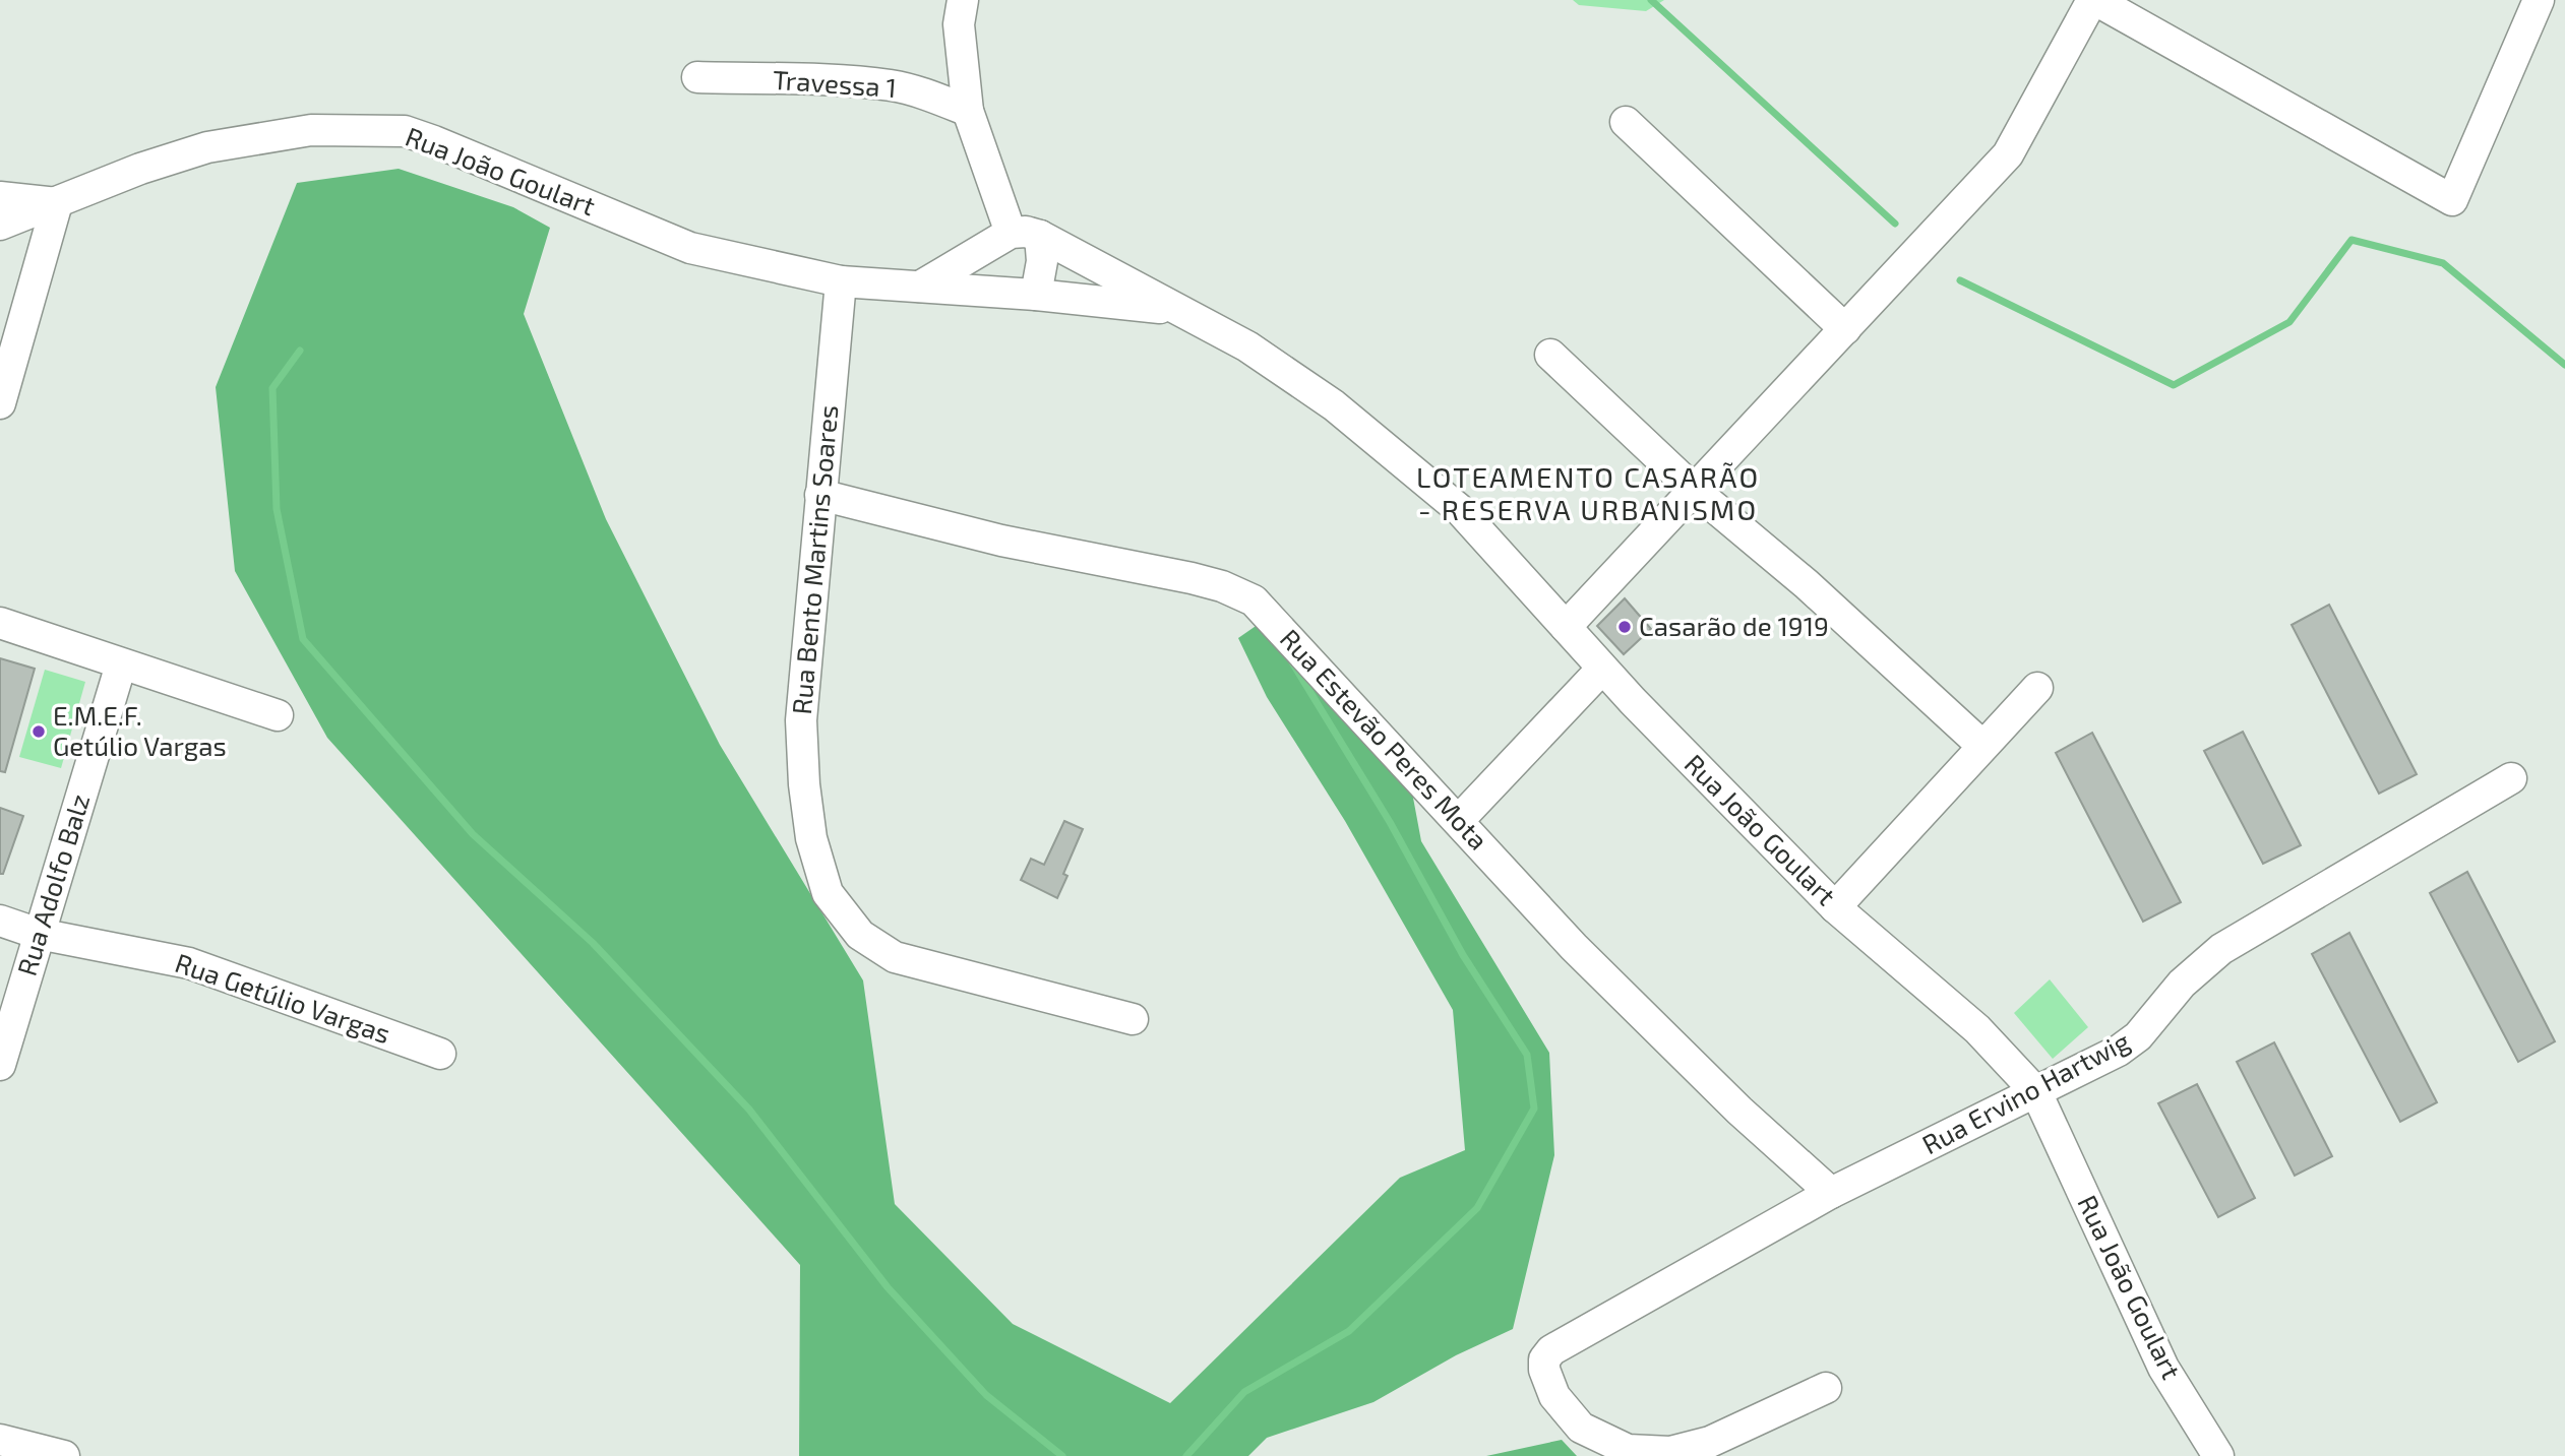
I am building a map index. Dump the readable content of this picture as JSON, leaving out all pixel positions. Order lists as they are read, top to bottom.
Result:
{
  "streets": {
    "street": [
      "Travessa 1",
      "Rua João Goulart",
      "Rua Bento Martins Soares",
      "Rua Estevão Peres Mota",
      "Rua Adolfo Balz",
      "Rua Getúlio Vargas",
      "Rua Ervino Hartwig"
    ]
  },
  "crossings": [
    ["Rua João Goulart", "Rua Bento Martins Soares"],
    ["Rua João Goulart", "Rua Ervino Hartwig"],
    ["Rua Bento Martins Soares", "Rua Estevão Peres Mota"],
    ["Rua Estevão Peres Mota", "Rua Ervino Hartwig"],
    ["Rua Adolfo Balz", "Rua Getúlio Vargas"]
  ],
  "districts": ["LOTEAMENTO CASARÃO - RESERVA URBANISMO"],
  "places": ["Casarão de 1919", "E.M.E.F. Getúlio Vargas"]
}
